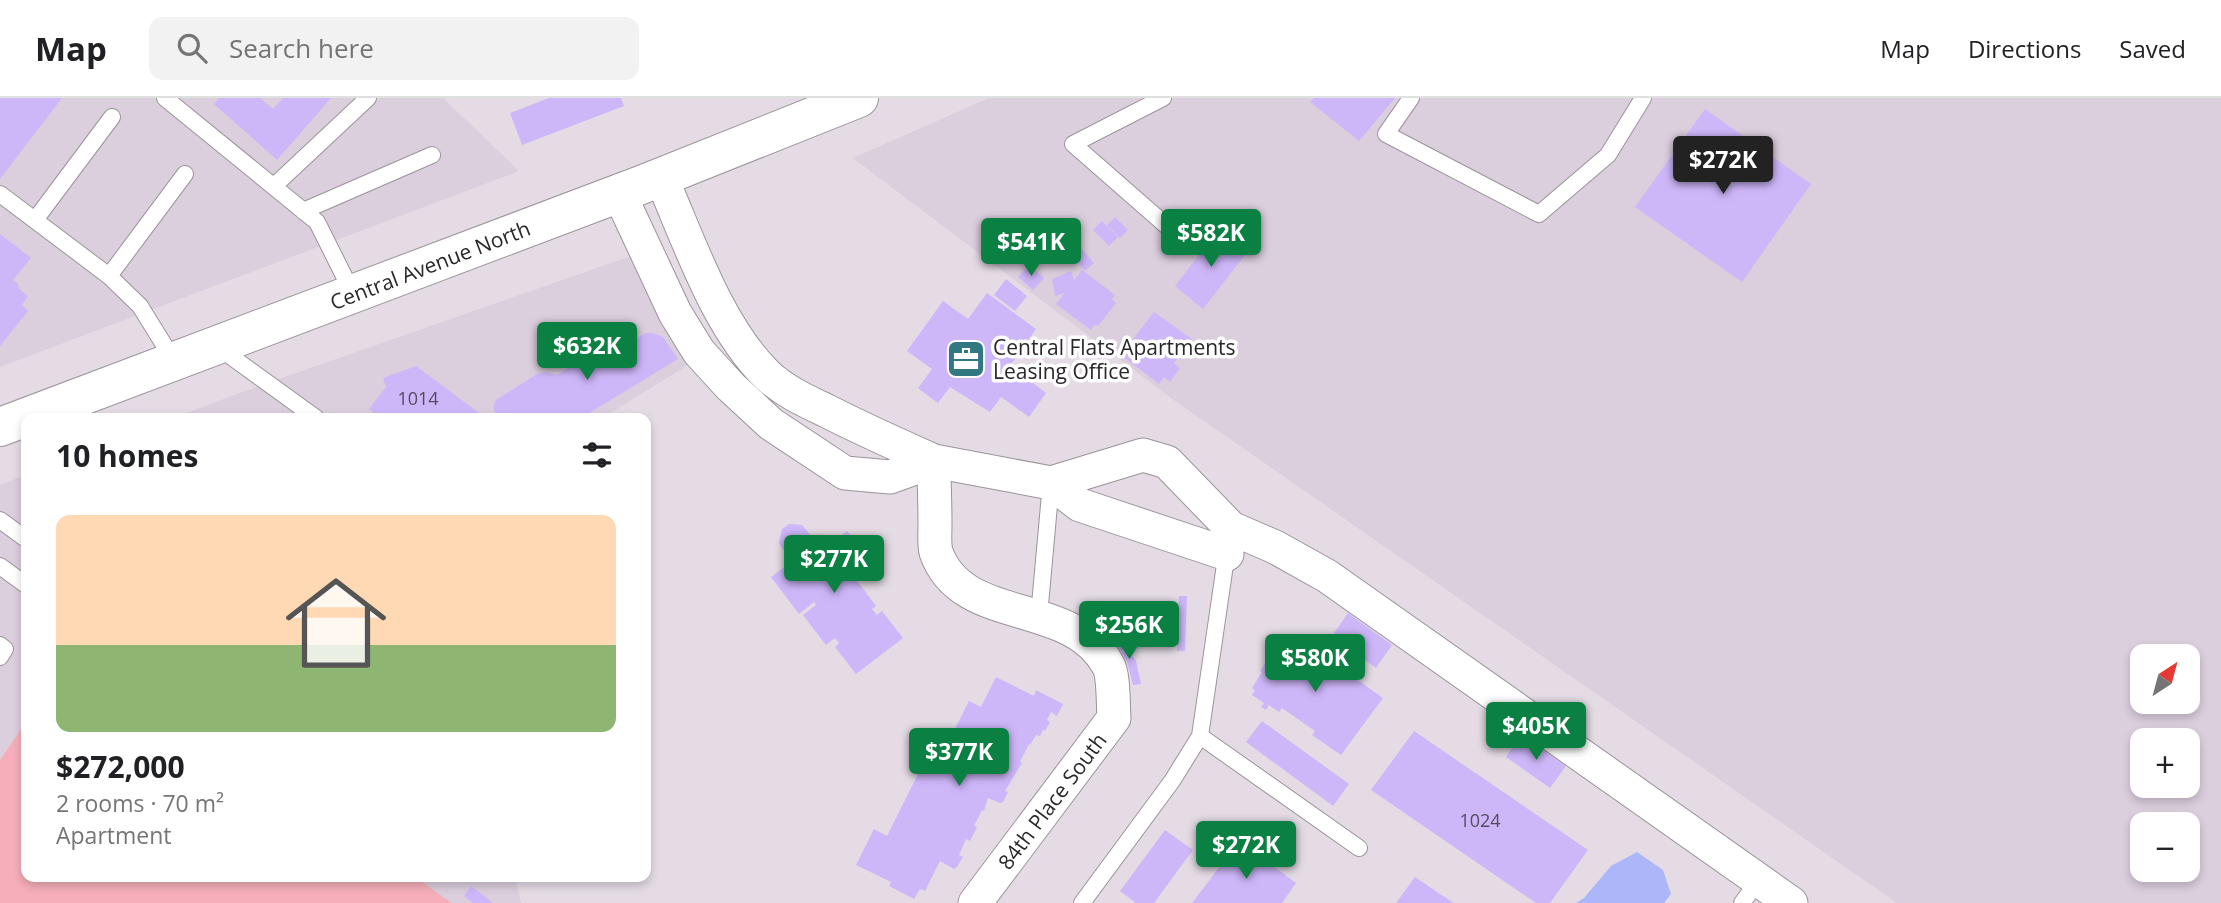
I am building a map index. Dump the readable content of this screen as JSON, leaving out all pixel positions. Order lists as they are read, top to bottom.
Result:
{
  "streets": {
    "main road": ["Central Avenue North"],
    "street": ["84th Place South"]
  },
  "places": {
    "office": ["Central Flats Apartments Leasing Office"]
  },
  "house_numbers": ["1014", "1024"],
  "north": "top right",
  "page": {
    "header": "Map",
    "search": "Search here",
    "nav": ["Map", "Directions", "Saved"],
    "price": [
      "$272K",
      "$582K",
      "$541K",
      "$632K",
      "$277K",
      "$256K",
      "$580K",
      "$405K",
      "$377K",
      "$272K"
    ],
    "heading": "10 homes",
    "list": [
      {
        "name": "$272,000",
        "note": "2 rooms · 70 m² · Apartment"
      }
    ],
    "map_buttons": ["+", "−"]
  }
}
